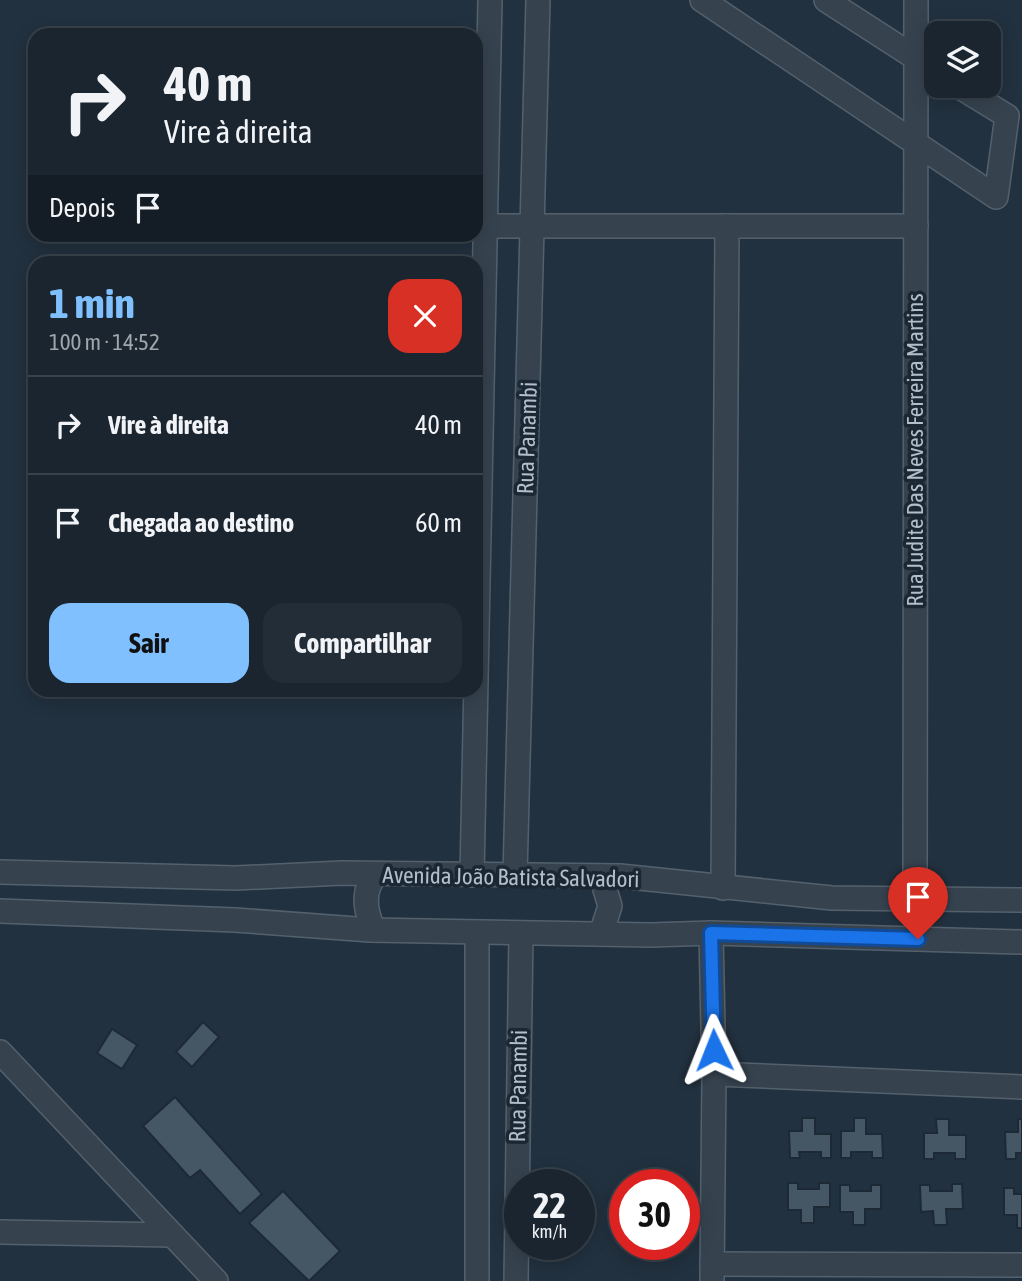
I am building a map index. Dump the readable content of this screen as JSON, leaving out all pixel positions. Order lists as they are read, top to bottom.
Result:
{
  "streets": {
    "street": ["Rua Panambi", "Rua Judite Das Neves Ferreira Martins", "Avenida João Batista Salvadori"]
  },
  "crossings": [
    ["Rua Panambi", "Avenida João Batista Salvadori"],
    ["Rua Judite Das Neves Ferreira Martins", "Avenida João Batista Salvadori"]
  ],
  "page": {
    "turn": ["40 m", "Vire à direita"],
    "then": "Depois",
    "heading": ["1 min", "100 m · 14:52"],
    "list": [
      {
        "name": "Vire à direita",
        "value": "40 m"
      },
      {
        "name": "Chegada ao destino",
        "value": "60 m"
      }
    ],
    "buttons": ["Sair", "Compartilhar"],
    "speed": "22 km/h",
    "limit": "30"
  }
}
